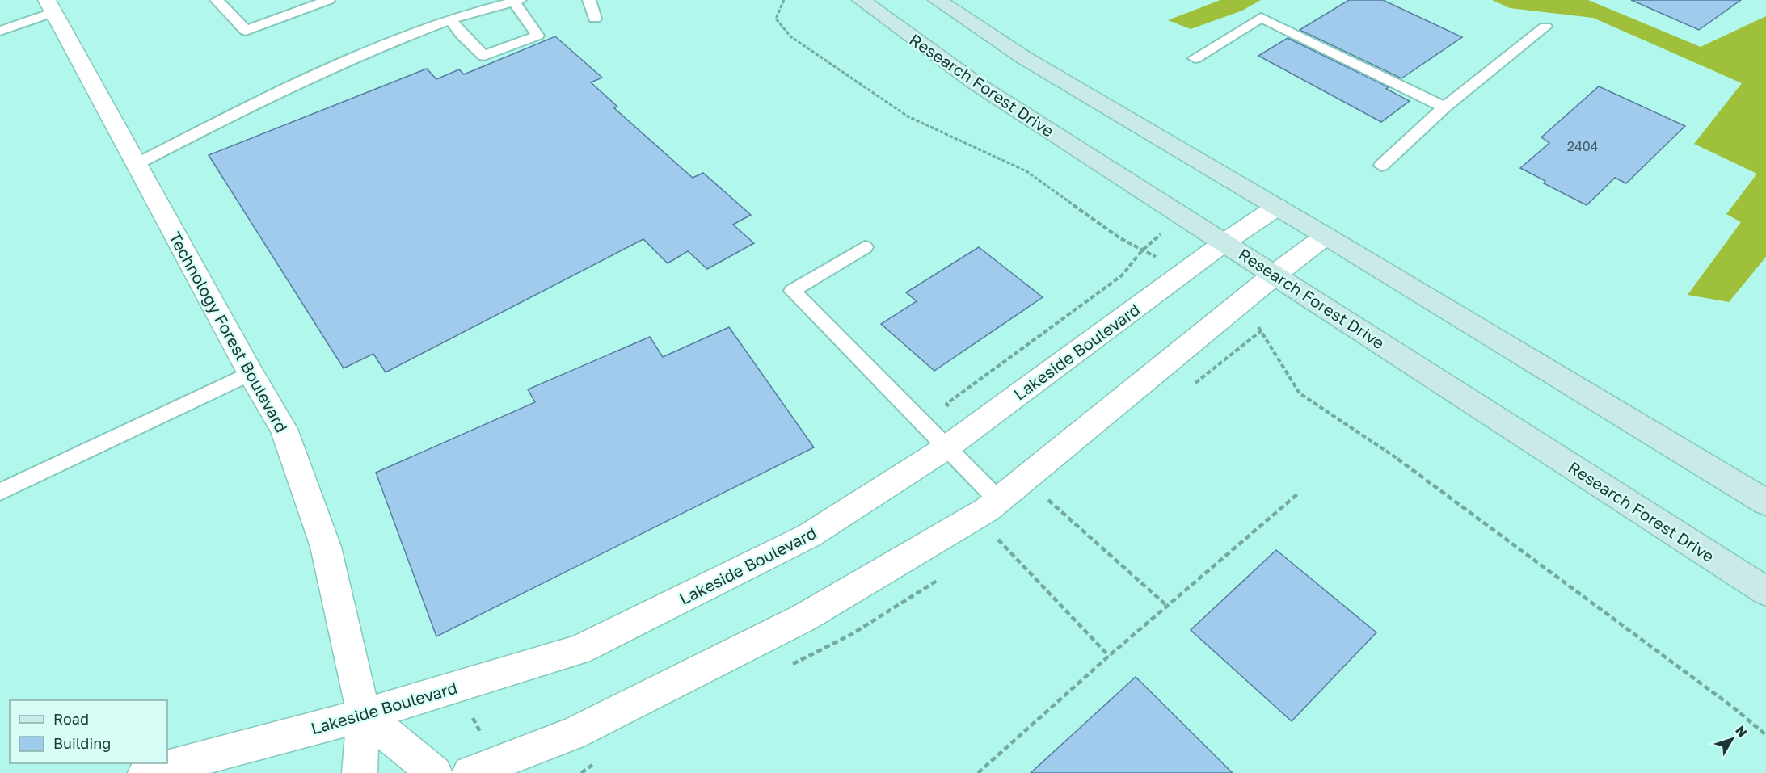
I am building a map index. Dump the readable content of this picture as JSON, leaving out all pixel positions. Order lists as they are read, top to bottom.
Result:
{
  "streets": {
    "main road": ["Research Forest Drive"],
    "street": ["Technology Forest Boulevard", "Lakeside Boulevard"]
  },
  "crossings": [
    ["Research Forest Drive", "Lakeside Boulevard"],
    ["Technology Forest Boulevard", "Lakeside Boulevard"]
  ],
  "house_numbers": ["2404"],
  "legend": ["Road", "Building"],
  "north": "top right"
}
